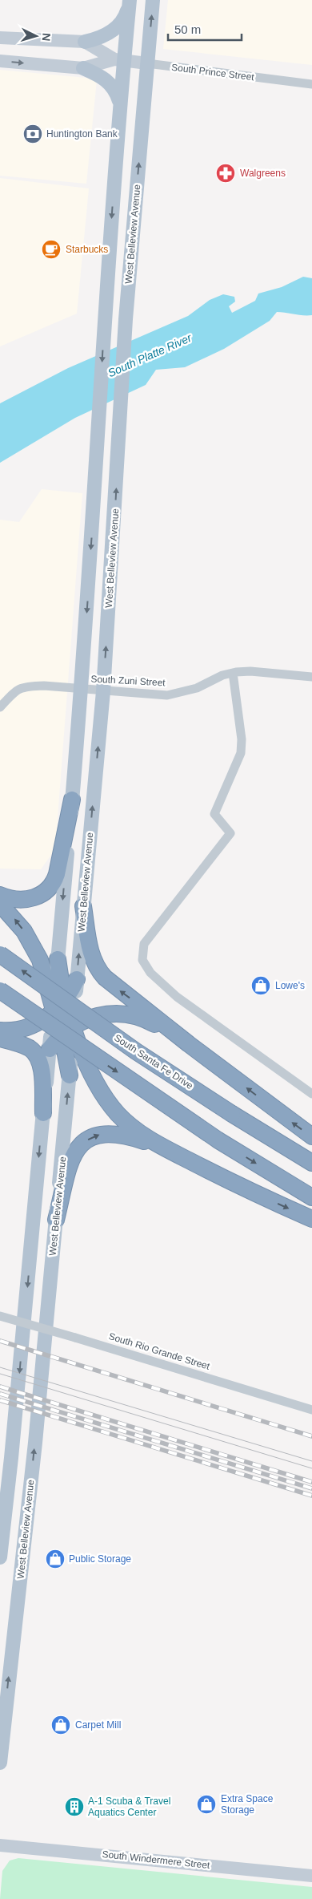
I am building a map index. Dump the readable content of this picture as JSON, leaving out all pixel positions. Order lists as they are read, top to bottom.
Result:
{
  "streets": {
    "highway": ["South Santa Fe Drive"],
    "main road": ["West Belleview Avenue"],
    "street": [
      "South Prince Street",
      "South Zuni Street",
      "South Rio Grande Street",
      "South Windermere Street"
    ]
  },
  "crossings": [
    ["South Prince Street", "West Belleview Avenue"],
    ["West Belleview Avenue", "South Zuni Street"]
  ],
  "water": ["South Platte River"],
  "places": {
    "bank": ["Huntington Bank"],
    "pharmacy": ["Walgreens"],
    "cafe": ["Starbucks"],
    "shop": [
      "Lowe's",
      "Public Storage",
      "Carpet Mill",
      "Extra Space Storage"
    ],
    "building": ["A-1 Scuba & Travel Aquatics Center"]
  },
  "scale_bar": "50 m",
  "north": "right"
}
